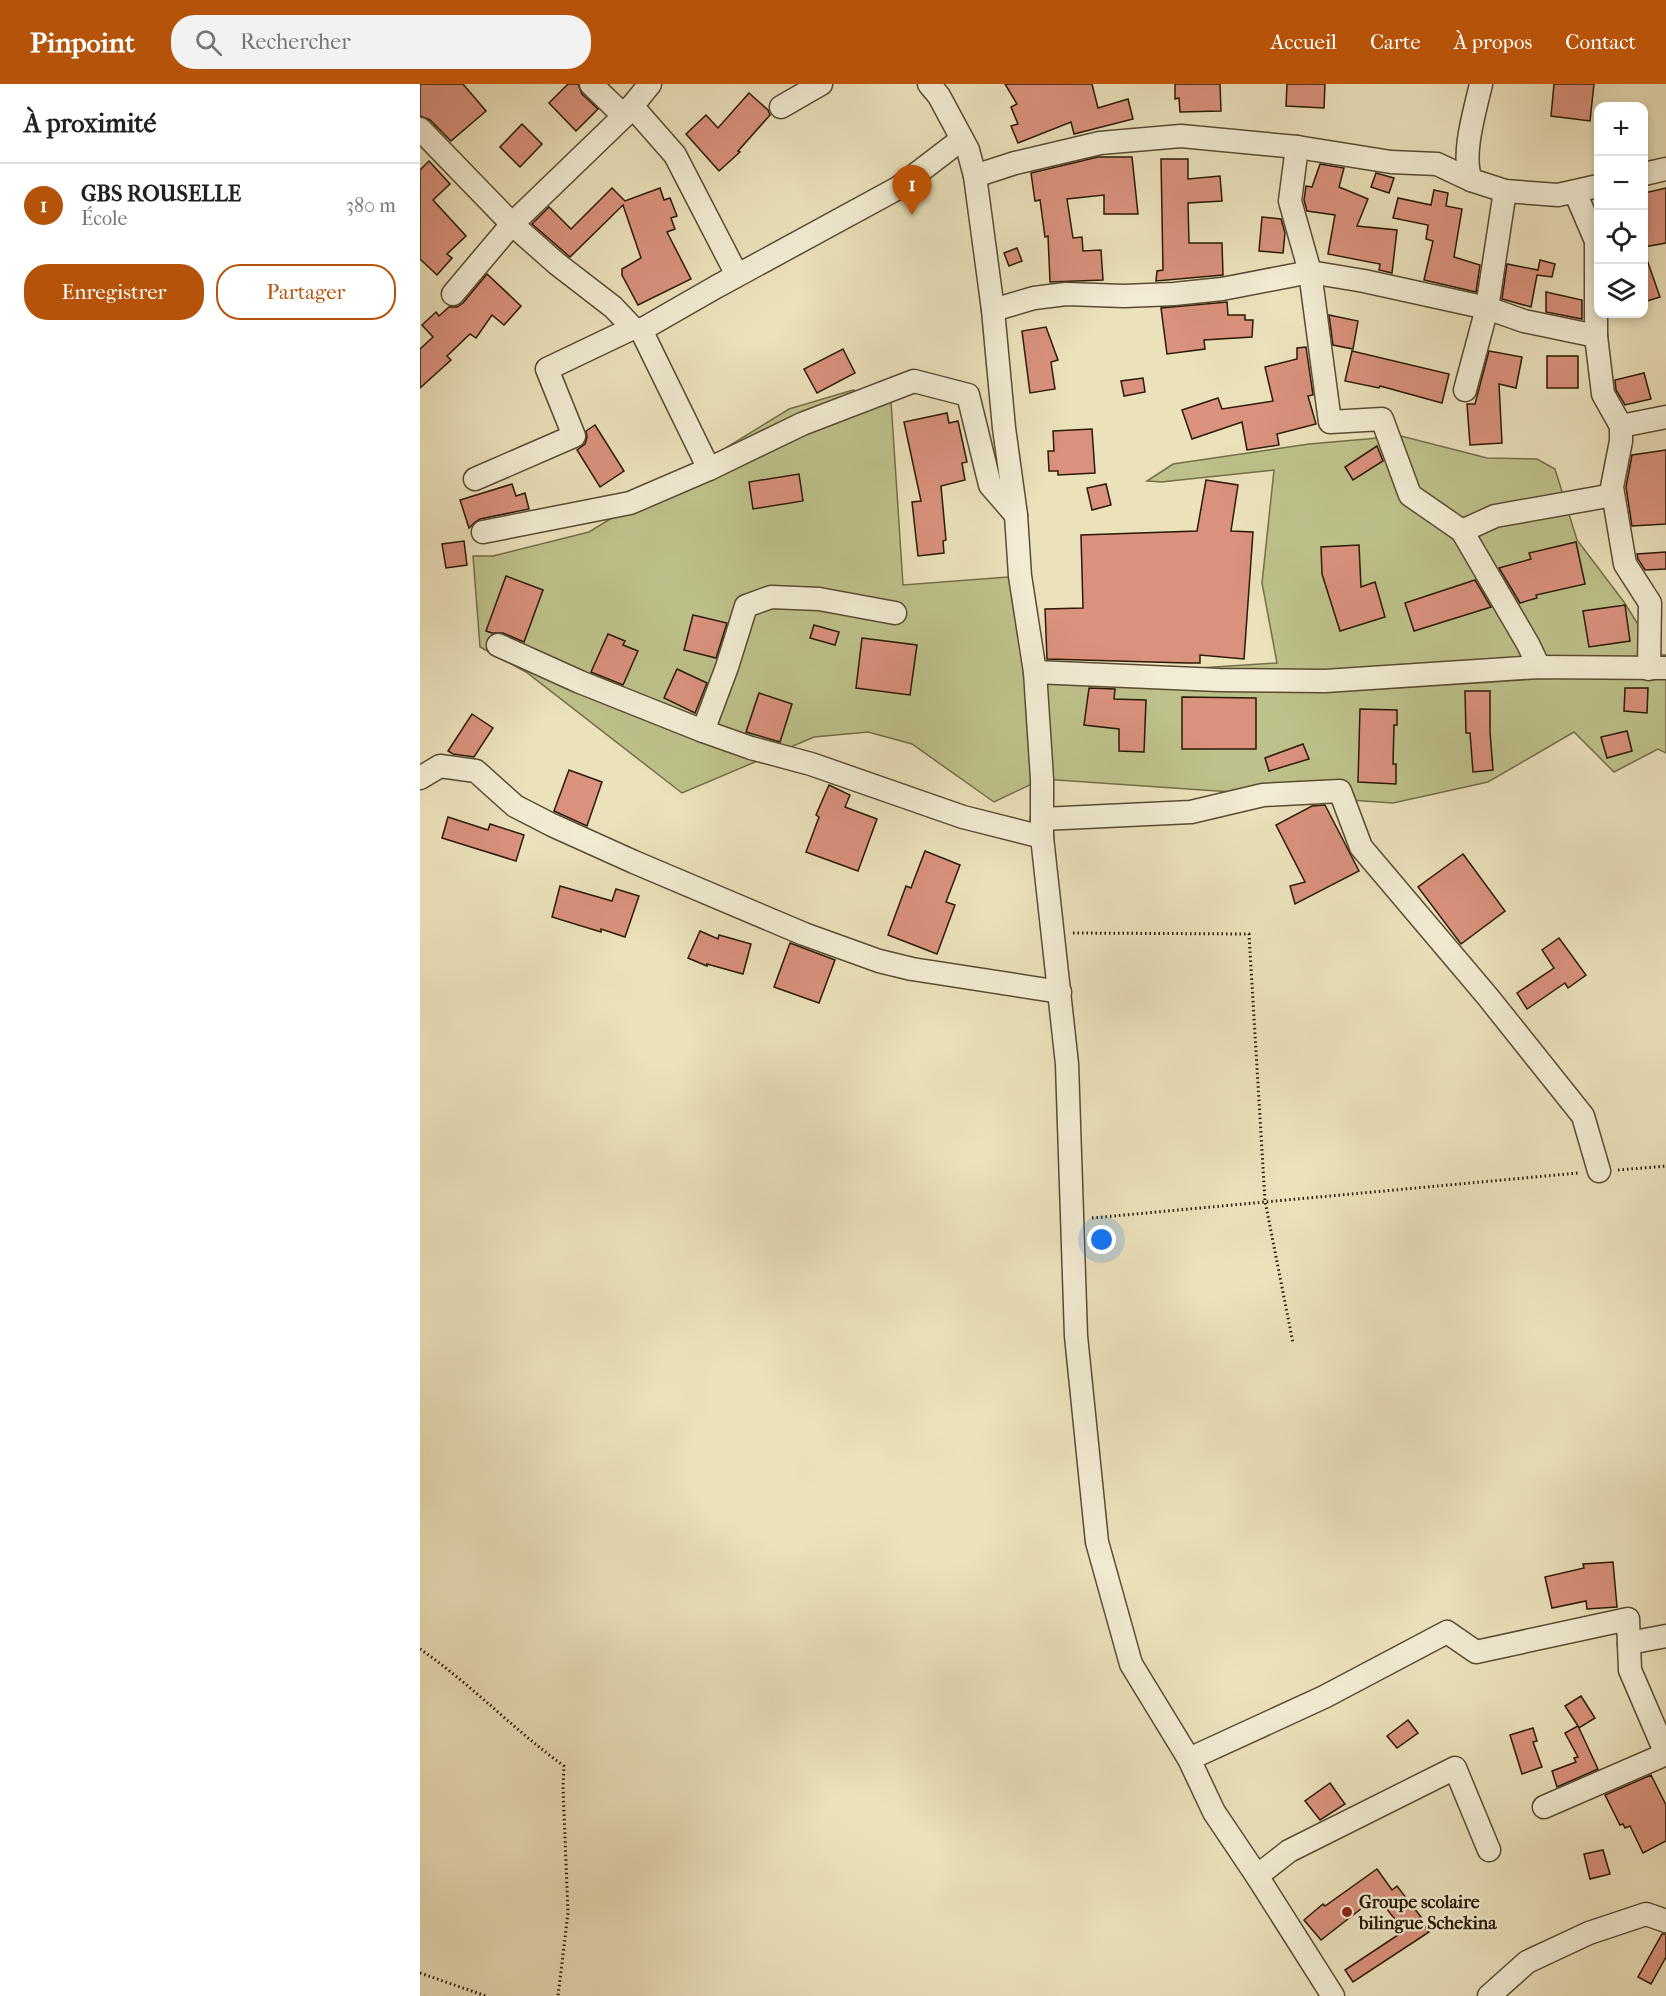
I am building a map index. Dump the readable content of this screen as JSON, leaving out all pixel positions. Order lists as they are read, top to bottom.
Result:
{
  "places": ["Groupe scolaire bilingue Schekina"],
  "page": {
    "header": "Pinpoint",
    "search": "Rechercher",
    "nav": [
      "Accueil",
      "Carte",
      "À propos",
      "Contact"
    ],
    "heading": "À proximité",
    "map_buttons": ["+", "−"],
    "list": [
      {
        "mark": "1",
        "name": "GBS ROUSELLE",
        "note": "École",
        "value": "380 m"
      }
    ],
    "pins": "1",
    "buttons": ["Enregistrer", "Partager"]
  }
}
